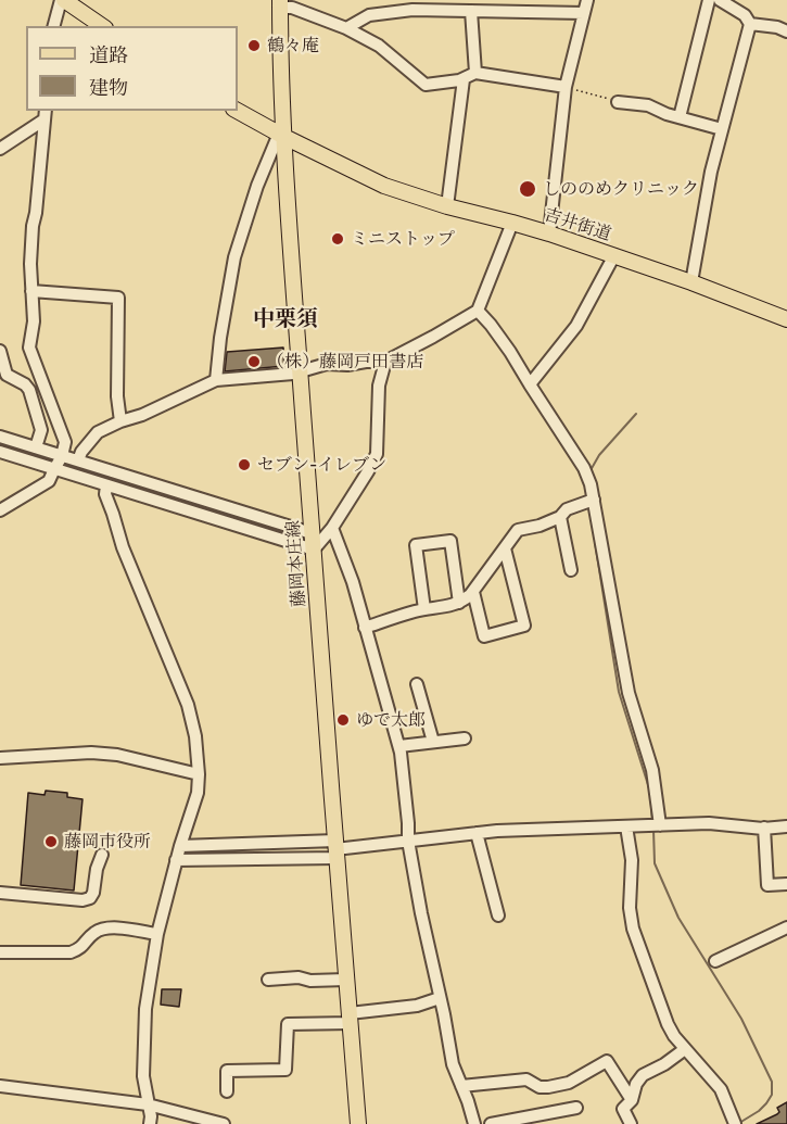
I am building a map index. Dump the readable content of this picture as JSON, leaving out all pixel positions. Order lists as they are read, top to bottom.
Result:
{
  "streets": {
    "main road": ["吉井街道", "藤岡本庄線"]
  },
  "crossings": [
    ["吉井街道", "藤岡本庄線"]
  ],
  "districts": ["中栗須"],
  "places": [
    "鶴々庵",
    "しののめクリニック",
    "ミニストップ",
    "（株）藤岡戸田書店",
    "セブン-イレブン",
    "ゆで太郎",
    "藤岡市役所"
  ],
  "legend": ["道路", "建物"]
}
